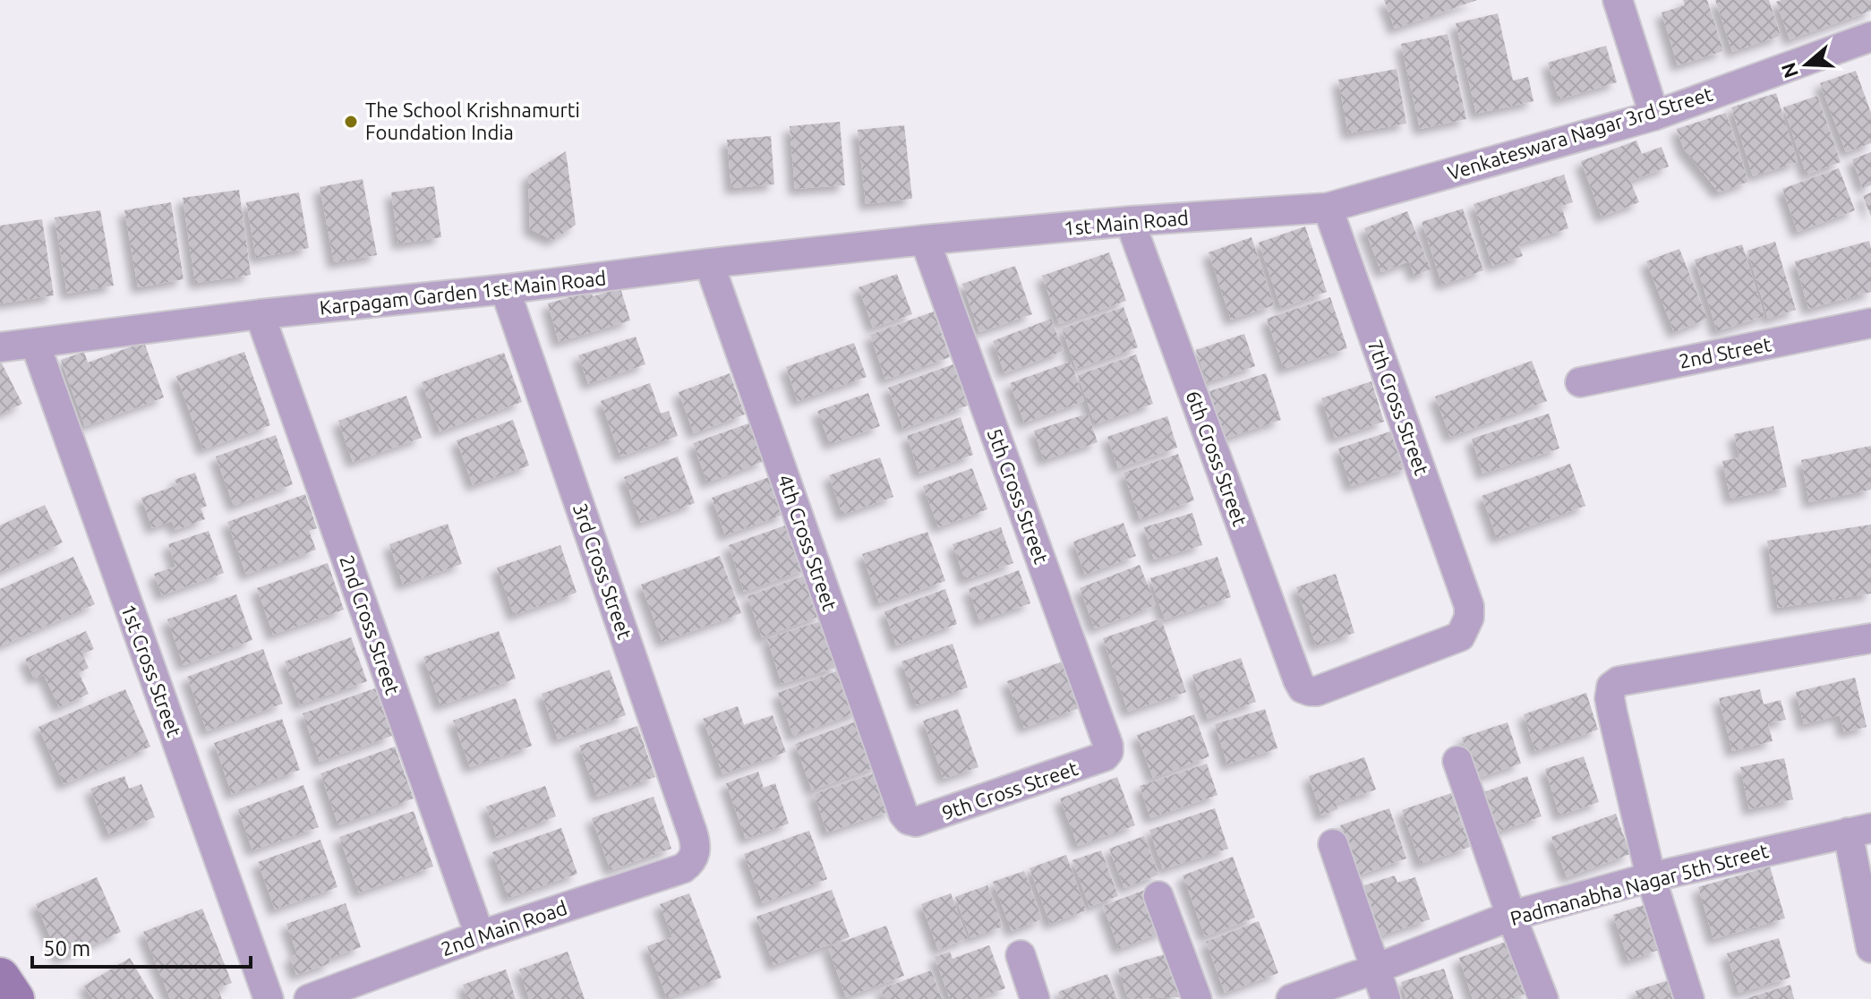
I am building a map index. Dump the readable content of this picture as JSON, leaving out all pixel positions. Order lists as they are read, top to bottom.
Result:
{
  "streets": {
    "street": [
      "Venkateswara Nagar 3rd Street",
      "1st Main Road",
      "Karpagam Garden 1st Main Road",
      "2nd Street",
      "7th Cross Street",
      "6th Cross Street",
      "5th Cross Street",
      "4th Cross Street",
      "3rd Cross Street",
      "2nd Cross Street",
      "1st Cross Street",
      "9th Cross Street",
      "Padmanabha Nagar 5th Street",
      "2nd Main Road"
    ]
  },
  "crossings": [
    ["Venkateswara Nagar 3rd Street", "1st Main Road"],
    ["Venkateswara Nagar 3rd Street", "7th Cross Street"],
    ["1st Main Road", "Karpagam Garden 1st Main Road"],
    ["1st Main Road", "7th Cross Street"],
    ["1st Main Road", "6th Cross Street"],
    ["1st Main Road", "5th Cross Street"],
    ["Karpagam Garden 1st Main Road", "5th Cross Street"],
    ["Karpagam Garden 1st Main Road", "4th Cross Street"],
    ["Karpagam Garden 1st Main Road", "3rd Cross Street"],
    ["Karpagam Garden 1st Main Road", "2nd Cross Street"],
    ["Karpagam Garden 1st Main Road", "1st Cross Street"],
    ["7th Cross Street", "6th Cross Street"],
    ["5th Cross Street", "9th Cross Street"],
    ["4th Cross Street", "9th Cross Street"],
    ["3rd Cross Street", "2nd Main Road"],
    ["2nd Cross Street", "2nd Main Road"]
  ],
  "places": ["The School Krishnamurti Foundation India"],
  "scale_bar": "50 m",
  "north": "left"
}
